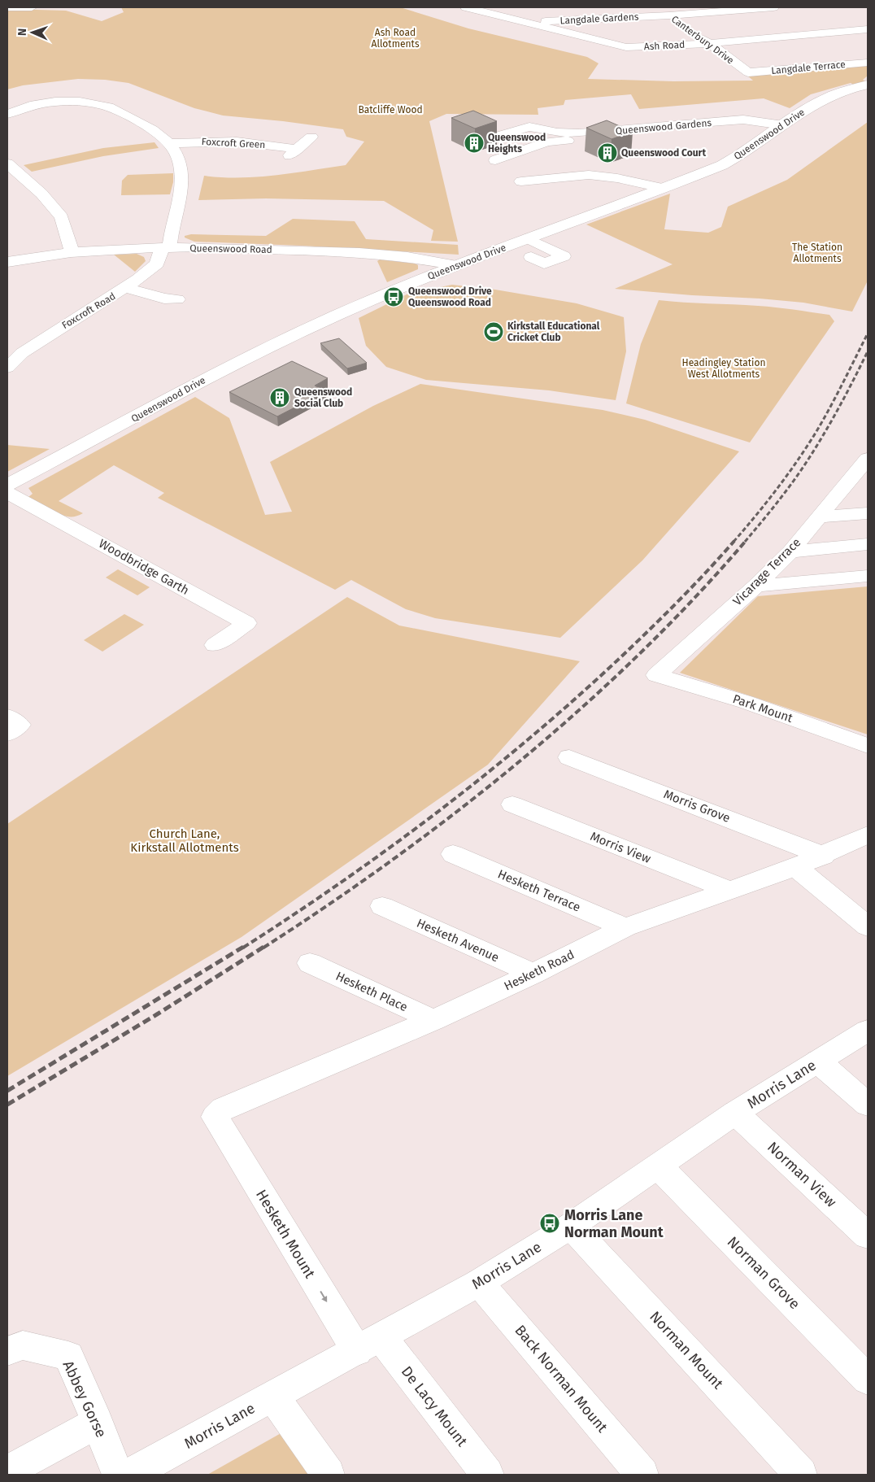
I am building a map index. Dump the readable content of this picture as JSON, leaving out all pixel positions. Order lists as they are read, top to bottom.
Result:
{
  "streets": {
    "street": [
      "Langdale Gardens",
      "Canterbury Drive",
      "Ash Road",
      "Langdale Terrace",
      "Queenswood Gardens",
      "Queenswood Drive",
      "Foxcroft Green",
      "Queenswood Road",
      "Foxcroft Road",
      "Woodbridge Garth",
      "Vicarage Terrace",
      "Park Mount",
      "Morris Grove",
      "Morris View",
      "Hesketh Terrace",
      "Hesketh Avenue",
      "Hesketh Road",
      "Hesketh Place",
      "Morris Lane",
      "Norman View",
      "Hesketh Mount",
      "Norman Grove",
      "Norman Mount",
      "Back Norman Mount",
      "Abbey Gorse",
      "De Lacy Mount"
    ]
  },
  "crossings": [
    ["Langdale Gardens", "Canterbury Drive"],
    ["Langdale Gardens", "Ash Road"],
    ["Canterbury Drive", "Ash Road"],
    ["Canterbury Drive", "Langdale Terrace"],
    ["Queenswood Gardens", "Queenswood Drive"],
    ["Queenswood Drive", "Queenswood Road"],
    ["Foxcroft Green", "Foxcroft Road"],
    ["Queenswood Road", "Foxcroft Road"],
    ["Vicarage Terrace", "Park Mount"],
    ["Morris Grove", "Hesketh Road"],
    ["Morris View", "Hesketh Road"],
    ["Hesketh Terrace", "Hesketh Road"],
    ["Hesketh Avenue", "Hesketh Road"],
    ["Hesketh Road", "Hesketh Place"],
    ["Hesketh Road", "Hesketh Mount"],
    ["Morris Lane", "Norman View"],
    ["Morris Lane", "Hesketh Mount"],
    ["Morris Lane", "Norman Grove"],
    ["Morris Lane", "Norman Mount"],
    ["Morris Lane", "Back Norman Mount"],
    ["Morris Lane", "De Lacy Mount"],
    ["Hesketh Mount", "De Lacy Mount"]
  ],
  "one_way": ["Hesketh Mount"],
  "parks": [
    "Ash Road Allotments",
    "Batcliffe Wood",
    "The Station Allotments",
    "Headingley Station West Allotments",
    "Church Lane, Kirkstall Allotments"
  ],
  "places": {
    "building": ["Queenswood Heights", "Queenswood Court", "Queenswood Social Club"],
    "bus stop": ["Queenswood Drive Queenswood Road", "Morris Lane Norman Mount"],
    "sports": ["Kirkstall Educational Cricket Club"]
  },
  "north": "left"
}
